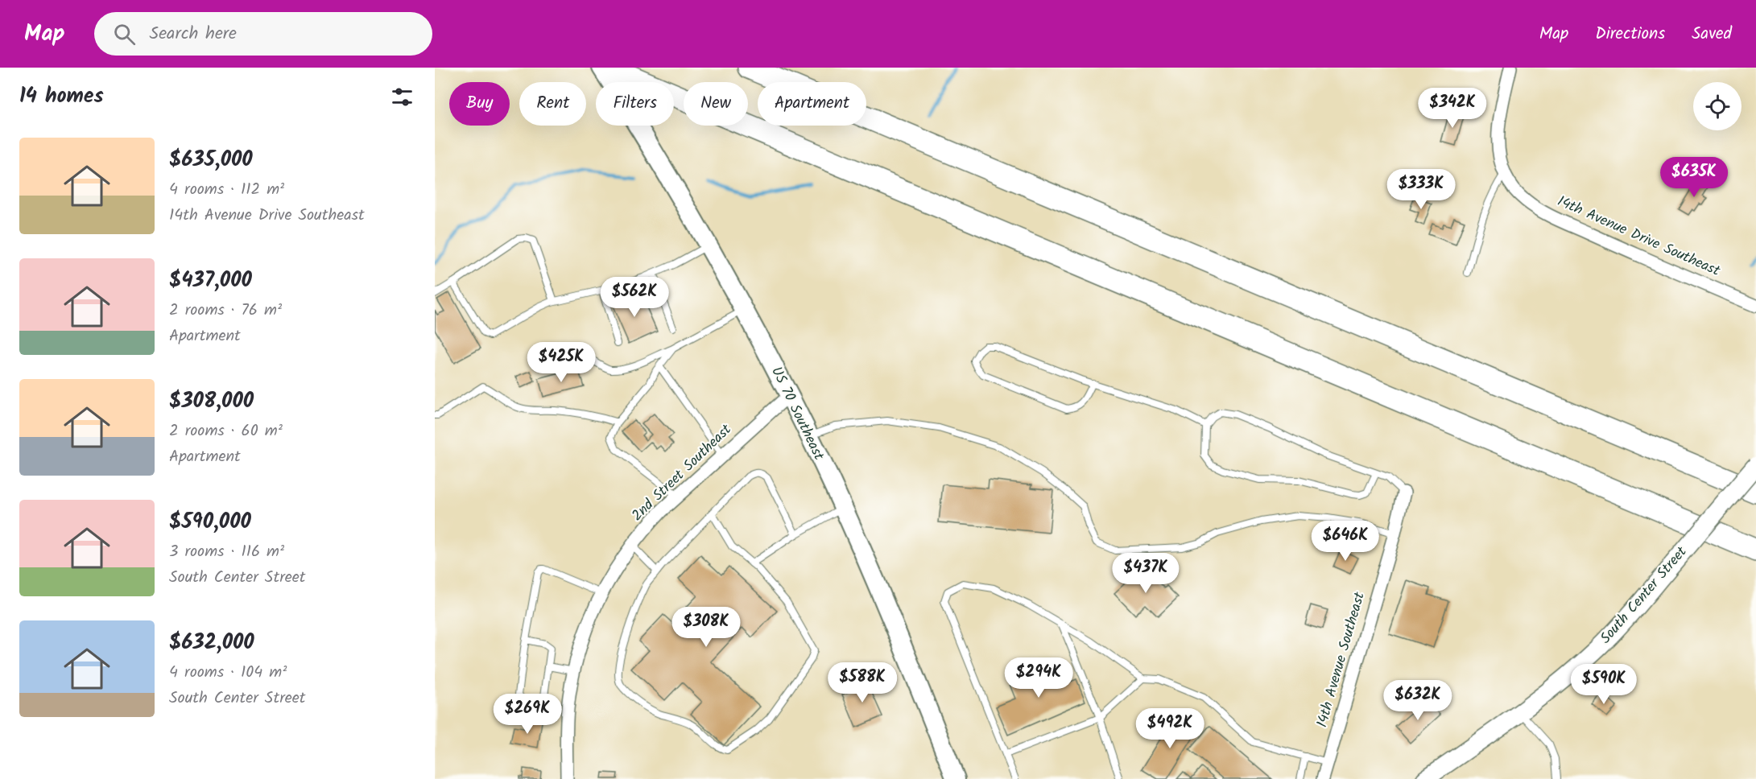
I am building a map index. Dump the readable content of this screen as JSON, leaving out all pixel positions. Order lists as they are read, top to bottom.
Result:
{
  "streets": {
    "main road": ["US 70 Southeast"],
    "street": [
      "14th Avenue Drive Southeast",
      "2nd Street Southeast",
      "South Center Street",
      "14th Avenue Southeast"
    ]
  },
  "crossings": [
    ["US 70 Southeast", "2nd Street Southeast"]
  ],
  "page": {
    "header": "Map",
    "search": "Search here",
    "nav": ["Map", "Directions", "Saved"],
    "heading": "14 homes",
    "chip": [
      "Buy",
      "Rent",
      "Filters",
      "New",
      "Apartment"
    ],
    "price": [
      "$342K",
      "$635K",
      "$333K",
      "$562K",
      "$425K",
      "$646K",
      "$437K",
      "$308K",
      "$294K",
      "$588K",
      "$590K",
      "$632K",
      "$269K",
      "$492K"
    ],
    "list": [
      {
        "name": "$635,000",
        "note": "4 rooms · 112 m² · 14th Avenue Drive Southeast"
      },
      {
        "name": "$437,000",
        "note": "2 rooms · 76 m² · Apartment"
      },
      {
        "name": "$308,000",
        "note": "2 rooms · 60 m² · Apartment"
      },
      {
        "name": "$590,000",
        "note": "3 rooms · 116 m² · South Center Street"
      },
      {
        "name": "$632,000",
        "note": "4 rooms · 104 m² · South Center Street"
      }
    ]
  }
}
